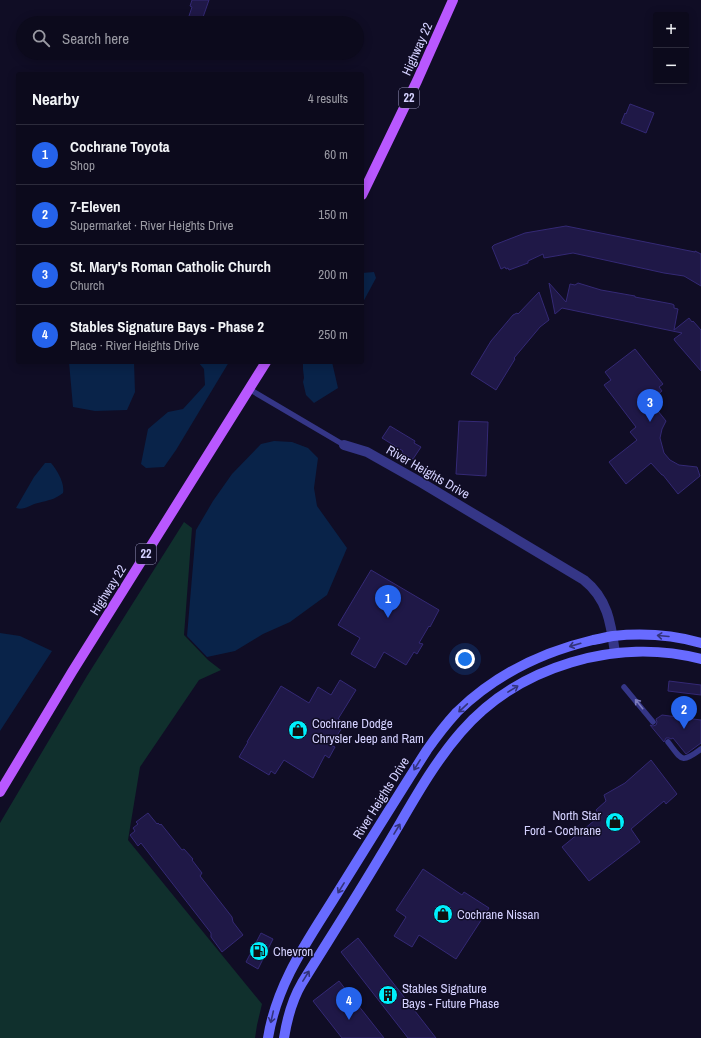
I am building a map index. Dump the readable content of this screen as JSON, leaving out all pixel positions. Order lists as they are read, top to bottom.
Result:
{
  "streets": {
    "main road": ["Highway 22", "22"],
    "street": ["River Heights Drive"]
  },
  "places": {
    "shop": ["Cochrane Dodge Chrysler Jeep and Ram", "North Star Ford - Cochrane", "Cochrane Nissan"],
    "fuel station": ["Chevron"],
    "building": ["Stables Signature Bays - Future Phase"]
  },
  "page": {
    "map_buttons": ["+", "−"],
    "search": "Search here",
    "heading": ["Nearby", "4 results"],
    "list": [
      {
        "mark": "1",
        "name": "Cochrane Toyota",
        "note": "Shop",
        "value": "60 m"
      },
      {
        "mark": "2",
        "name": "7-Eleven",
        "note": "Supermarket · River Heights Drive",
        "value": "150 m"
      },
      {
        "mark": "3",
        "name": "St. Mary's Roman Catholic Church",
        "note": "Church",
        "value": "200 m"
      },
      {
        "mark": "4",
        "name": "Stables Signature Bays - Phase 2",
        "note": "Place · River Heights Drive",
        "value": "250 m"
      }
    ],
    "pins": [
      "3",
      "1",
      "2",
      "4"
    ]
  }
}
